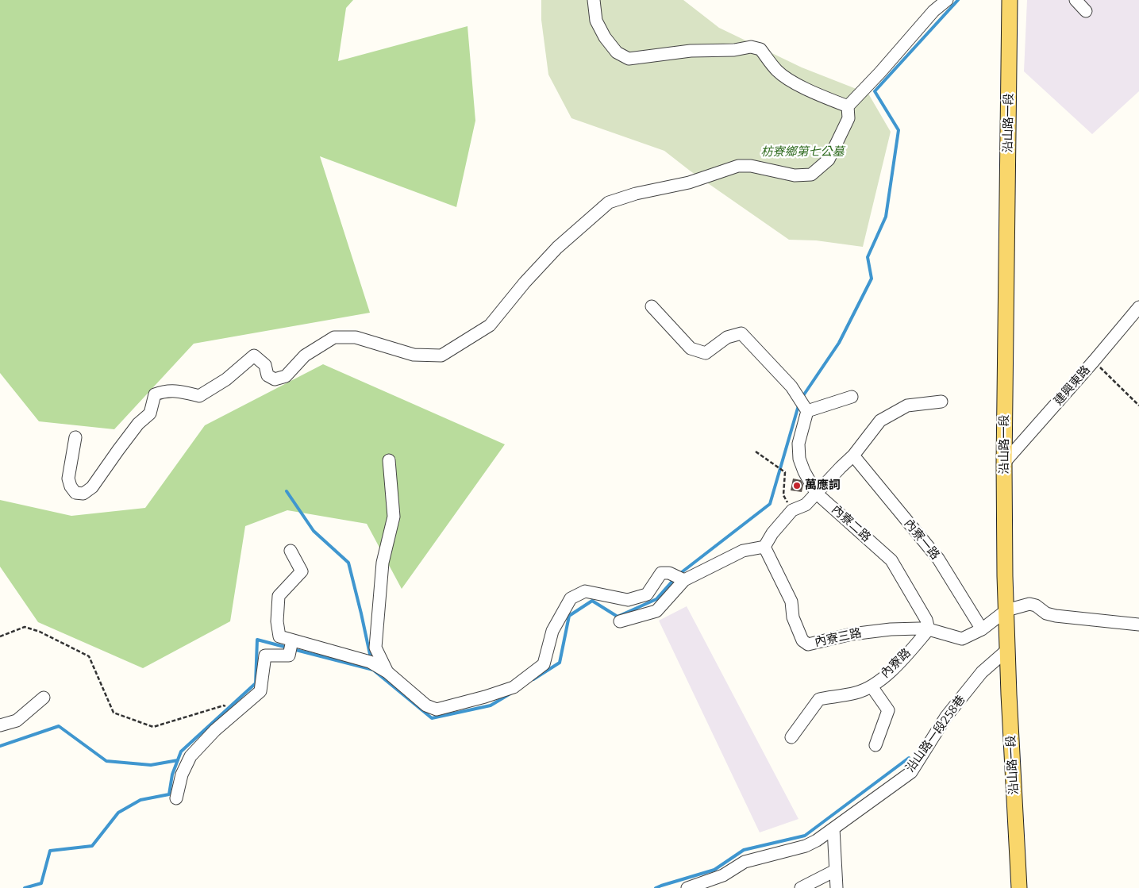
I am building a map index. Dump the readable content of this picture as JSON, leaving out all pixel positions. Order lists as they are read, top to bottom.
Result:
{
  "streets": {
    "main road": ["沿山路一段"],
    "street": [
      "建興東路",
      "內寮二路",
      "內寮一路",
      "內寮三路",
      "內寮路",
      "沿山路一段258巷"
    ]
  },
  "crossings": [
    ["沿山路一段", "建興東路"],
    ["沿山路一段", "沿山路一段258巷"],
    ["內寮二路", "內寮三路"],
    ["內寮二路", "內寮路"],
    ["內寮三路", "內寮路"]
  ],
  "parks": ["枋寮鄉第七公墓"],
  "places": ["萬應詞"]
}
